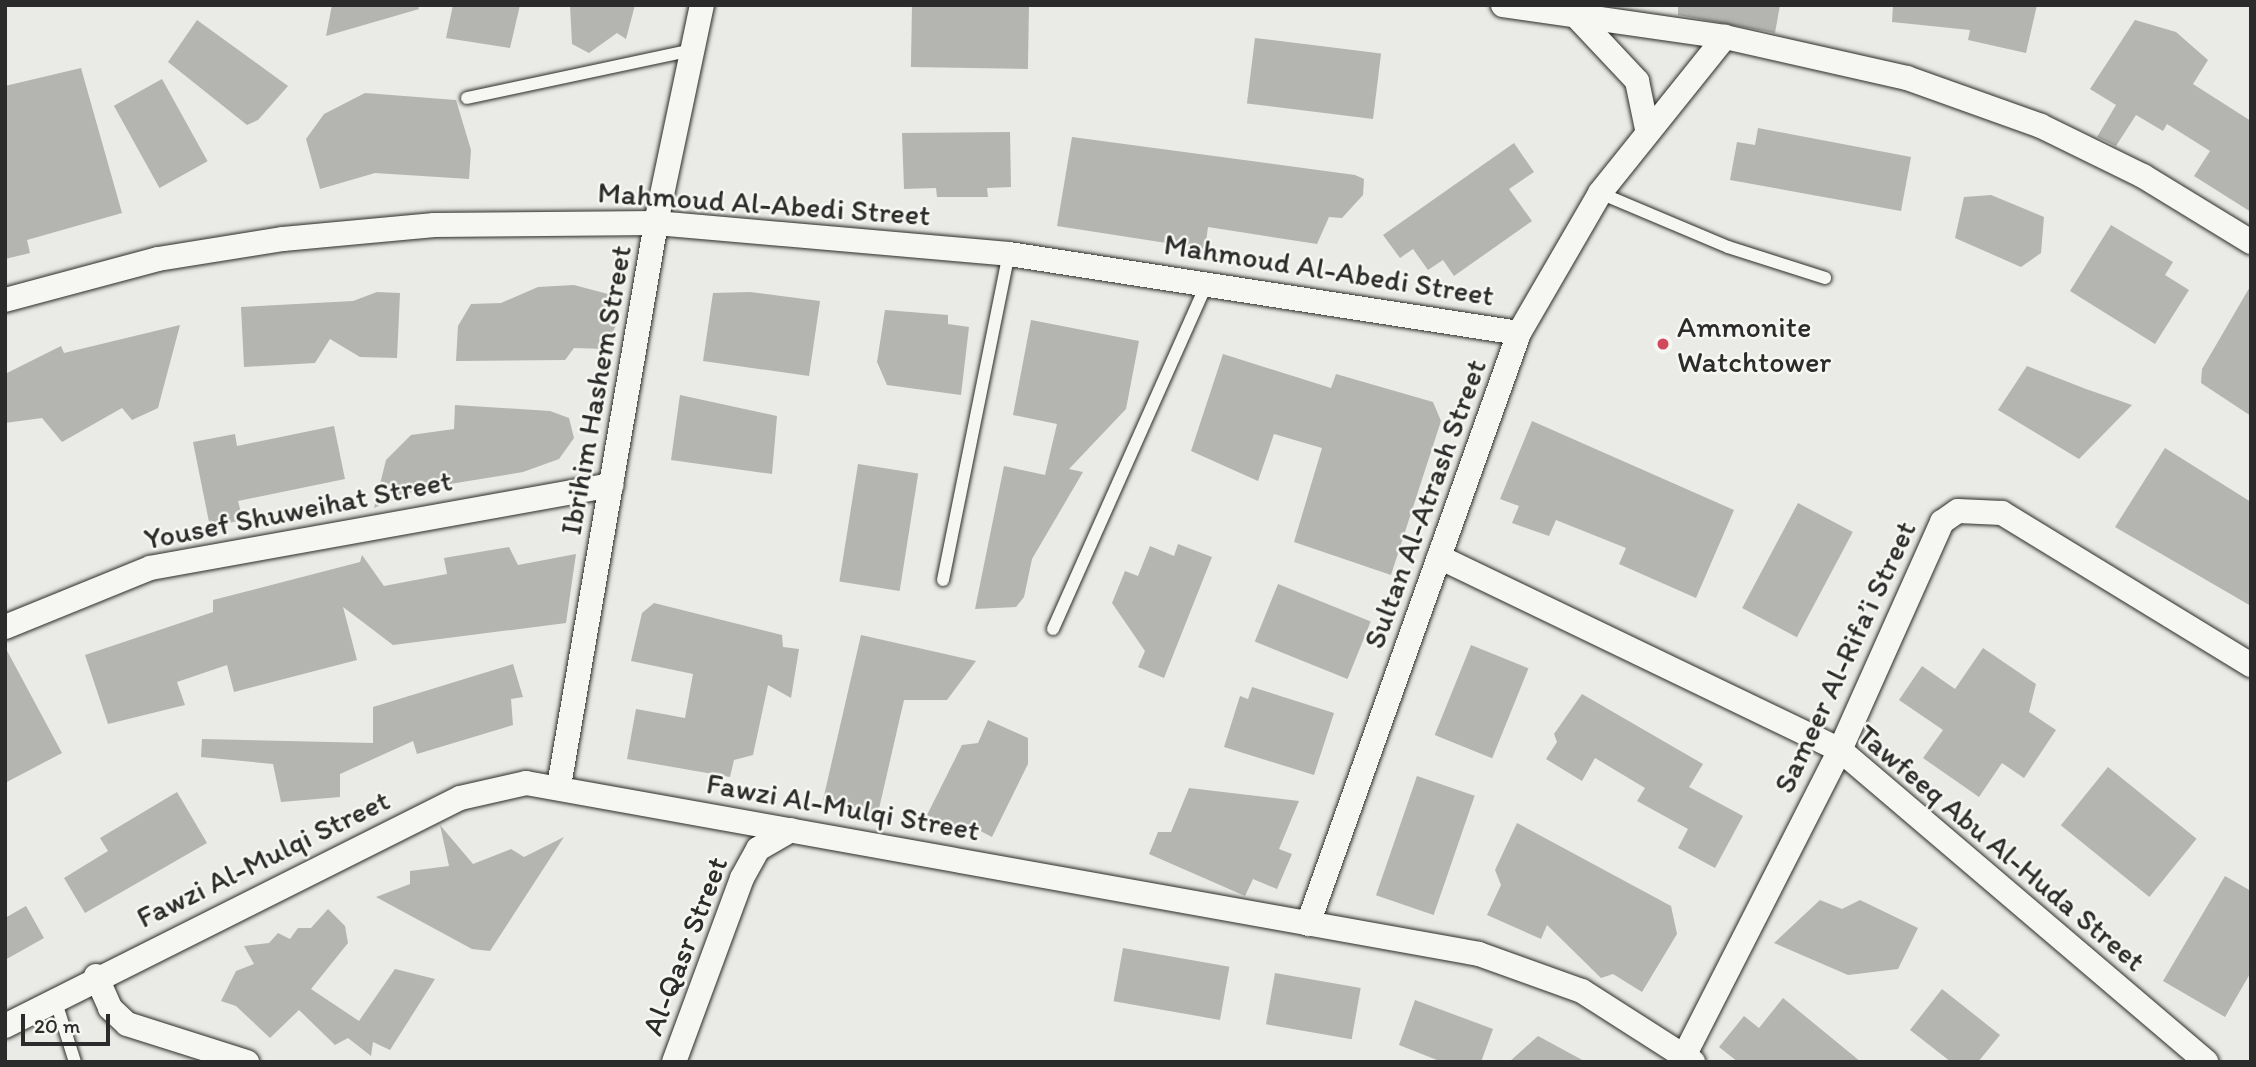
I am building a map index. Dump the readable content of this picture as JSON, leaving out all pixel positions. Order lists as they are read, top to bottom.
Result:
{
  "streets": {
    "street": [
      "Mahmoud Al-Abedi Street",
      "Ibrihim Hashem Street",
      "Sultan Al-Atrash Street",
      "Yousef Shuweihat Street",
      "Sameer Al-Rifa’i Street",
      "Fawzi Al-Mulqi Street",
      "Tawfeeq Abu Al-Huda Street",
      "Al-Qasr Street"
    ]
  },
  "crossings": [
    ["Mahmoud Al-Abedi Street", "Ibrihim Hashem Street"],
    ["Mahmoud Al-Abedi Street", "Sultan Al-Atrash Street"],
    ["Ibrihim Hashem Street", "Yousef Shuweihat Street"],
    ["Ibrihim Hashem Street", "Fawzi Al-Mulqi Street"],
    ["Sultan Al-Atrash Street", "Fawzi Al-Mulqi Street"],
    ["Sultan Al-Atrash Street", "Tawfeeq Abu Al-Huda Street"],
    ["Sameer Al-Rifa’i Street", "Fawzi Al-Mulqi Street"],
    ["Sameer Al-Rifa’i Street", "Tawfeeq Abu Al-Huda Street"],
    ["Fawzi Al-Mulqi Street", "Al-Qasr Street"]
  ],
  "places": ["Ammonite Watchtower"],
  "scale_bar": "20 m"
}
